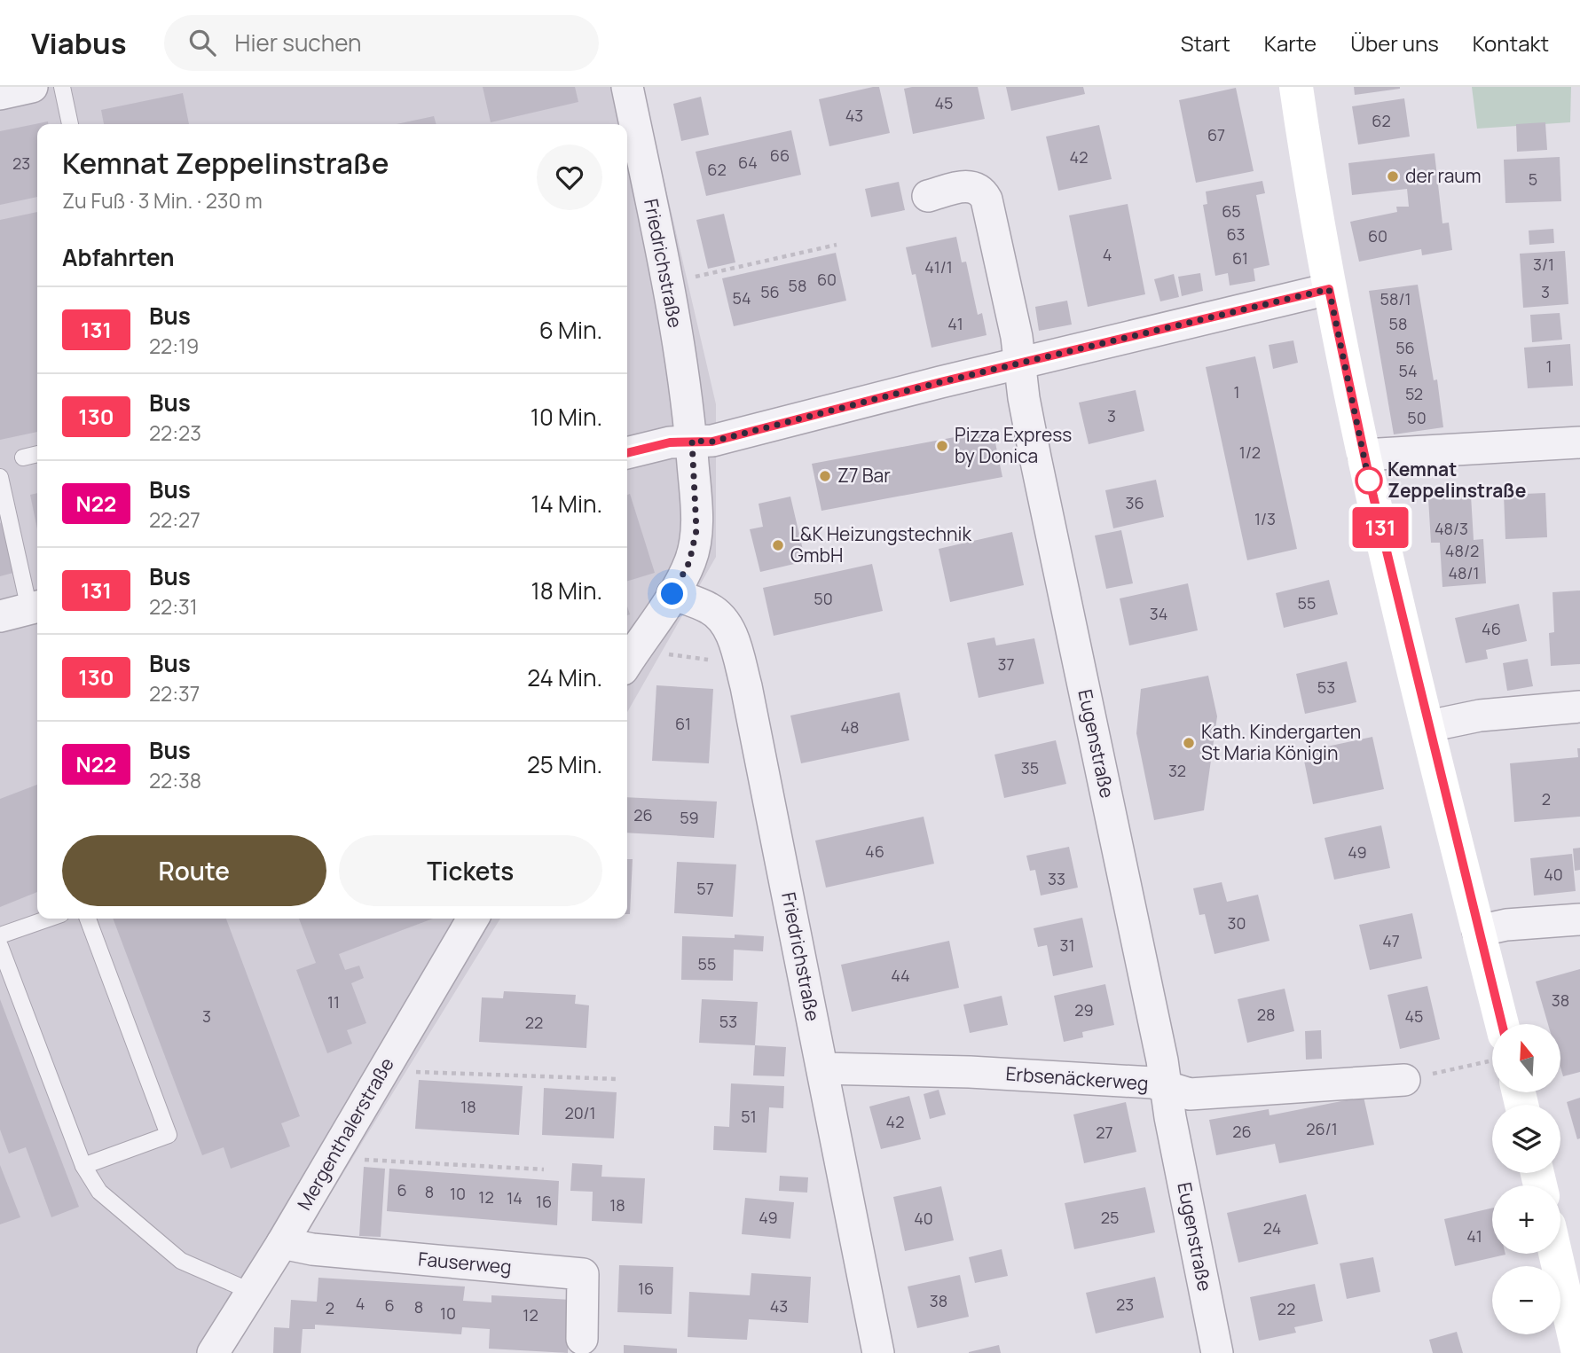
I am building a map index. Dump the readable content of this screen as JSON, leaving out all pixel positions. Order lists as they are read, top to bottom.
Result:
{
  "streets": {
    "street": [
      "Friedrichstraße",
      "Eugenstraße",
      "Erbsenäckerweg",
      "Mergenthalerstraße",
      "Fauserweg"
    ]
  },
  "crossings": [
    ["Friedrichstraße", "Erbsenäckerweg"],
    ["Eugenstraße", "Erbsenäckerweg"],
    ["Mergenthalerstraße", "Fauserweg"]
  ],
  "places": [
    "der raum",
    "Pizza Express by Donica",
    "Z7 Bar",
    "Kemnat Zeppelinstraße",
    "L&K Heizungstechnik GmbH",
    "Kath. Kindergarten St Maria Königin"
  ],
  "lines": ["bus line 131"],
  "house_numbers": [
    "45",
    "43",
    "62",
    "67",
    "66",
    "42",
    "64",
    "23",
    "62",
    "5",
    "65",
    "63",
    "60",
    "4",
    "61",
    "3/1",
    "41/1",
    "60",
    "58",
    "56",
    "3",
    "54",
    "58/1",
    "41",
    "58",
    "56",
    "1",
    "54",
    "1",
    "52",
    "3",
    "50",
    "1/2",
    "36",
    "1/3",
    "48/3",
    "48/2",
    "48/1",
    "50",
    "55",
    "34",
    "46",
    "37",
    "53",
    "61",
    "48",
    "35",
    "32",
    "2",
    "26",
    "59",
    "46",
    "49",
    "40",
    "33",
    "57",
    "30",
    "47",
    "31",
    "55",
    "44",
    "38",
    "11",
    "29",
    "28",
    "3",
    "45",
    "53",
    "22",
    "18",
    "20/1",
    "51",
    "42",
    "26/1",
    "26",
    "27",
    "6",
    "8",
    "10",
    "12",
    "14",
    "16",
    "18",
    "49",
    "25",
    "40",
    "24",
    "41",
    "16",
    "38",
    "4",
    "23",
    "6",
    "43",
    "8",
    "2",
    "22",
    "10",
    "12"
  ],
  "north": "top",
  "page": {
    "header": "Viabus",
    "search": "Hier suchen",
    "nav": [
      "Start",
      "Karte",
      "Über uns",
      "Kontakt"
    ],
    "on_map": "131",
    "heading": [
      ["Kemnat Zeppelinstraße", "Zu Fuß · 3 Min. · 230 m"],
      "Abfahrten"
    ],
    "list": [
      {
        "mark": "131",
        "name": "Bus",
        "note": "22:19",
        "value": "6 Min."
      },
      {
        "mark": "130",
        "name": "Bus",
        "note": "22:23",
        "value": "10 Min."
      },
      {
        "mark": "N22",
        "name": "Bus",
        "note": "22:27",
        "value": "14 Min."
      },
      {
        "mark": "131",
        "name": "Bus",
        "note": "22:31",
        "value": "18 Min."
      },
      {
        "mark": "130",
        "name": "Bus",
        "note": "22:37",
        "value": "24 Min."
      },
      {
        "mark": "N22",
        "name": "Bus",
        "note": "22:38",
        "value": "25 Min."
      }
    ],
    "buttons": ["Route", "Tickets"],
    "map_buttons": ["+", "−"]
  }
}
